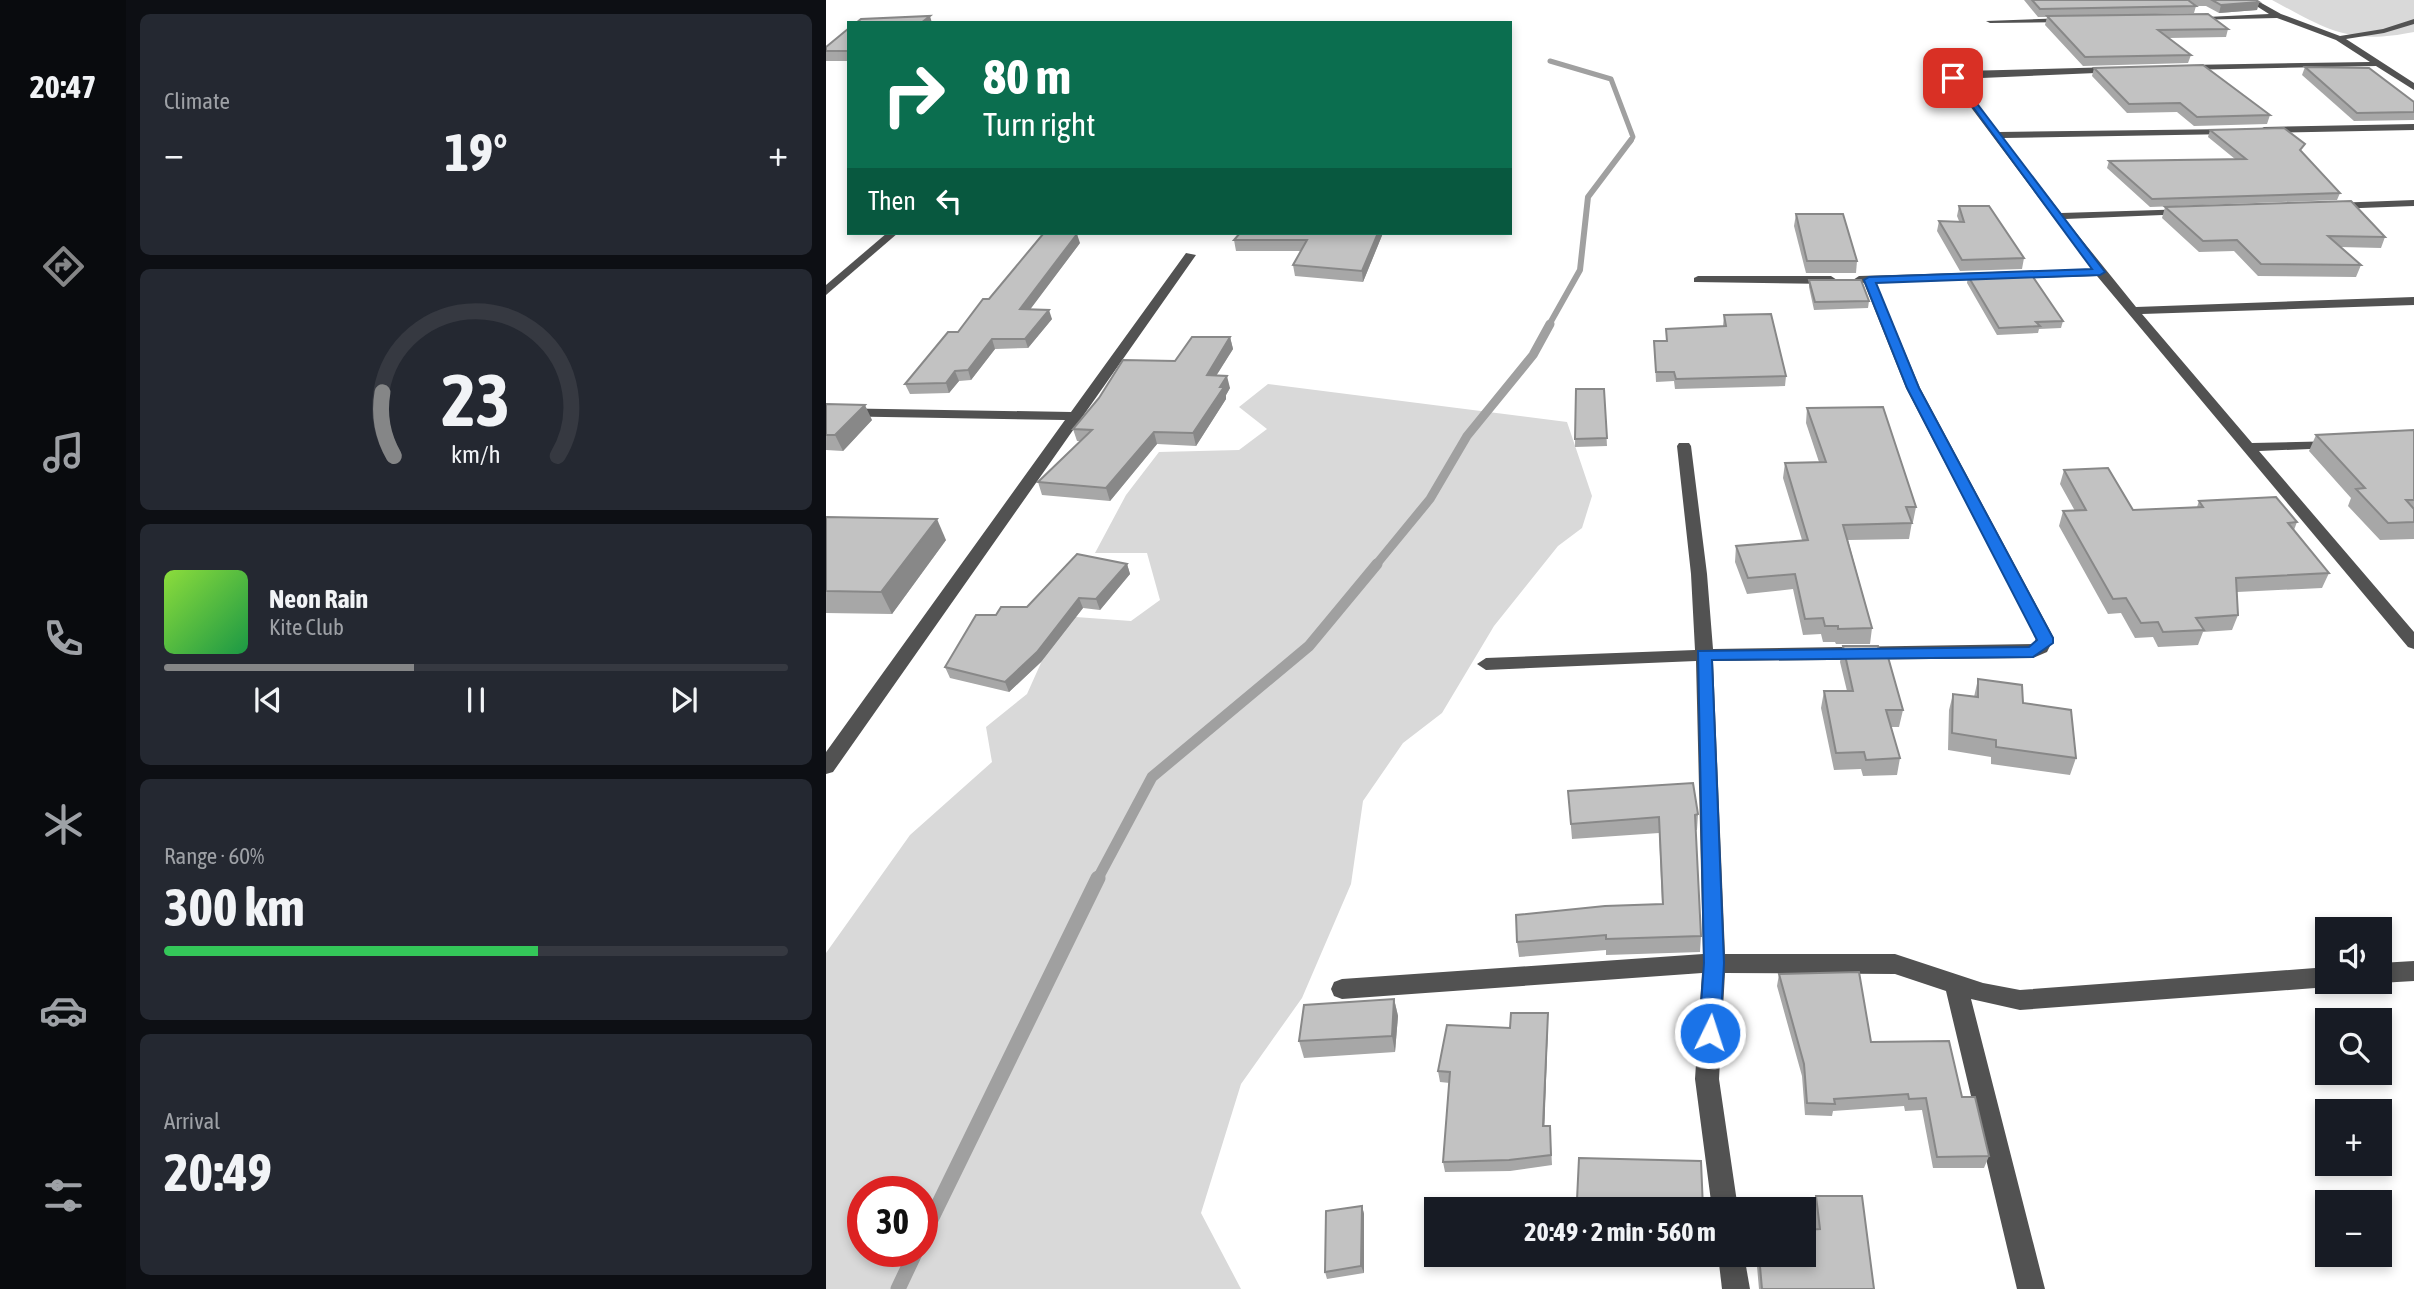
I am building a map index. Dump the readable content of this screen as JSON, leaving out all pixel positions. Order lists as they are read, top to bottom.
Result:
{
  "page": {
    "tabs": "20:47",
    "tile": [
      "Climate",
      ["Range · 60%", "300 km"],
      ["Arrival", "20:49"]
    ],
    "turn": ["80 m", "Turn right"],
    "heat": ["−", "19°", "+"],
    "then": "Then",
    "song": ["Neon Rain", "Kite Club"],
    "map_buttons": ["+", "−"],
    "limit": "30",
    "trip": "20:49 · 2 min · 560 m",
    "gauge": ["23", "km/h"]
  }
}
